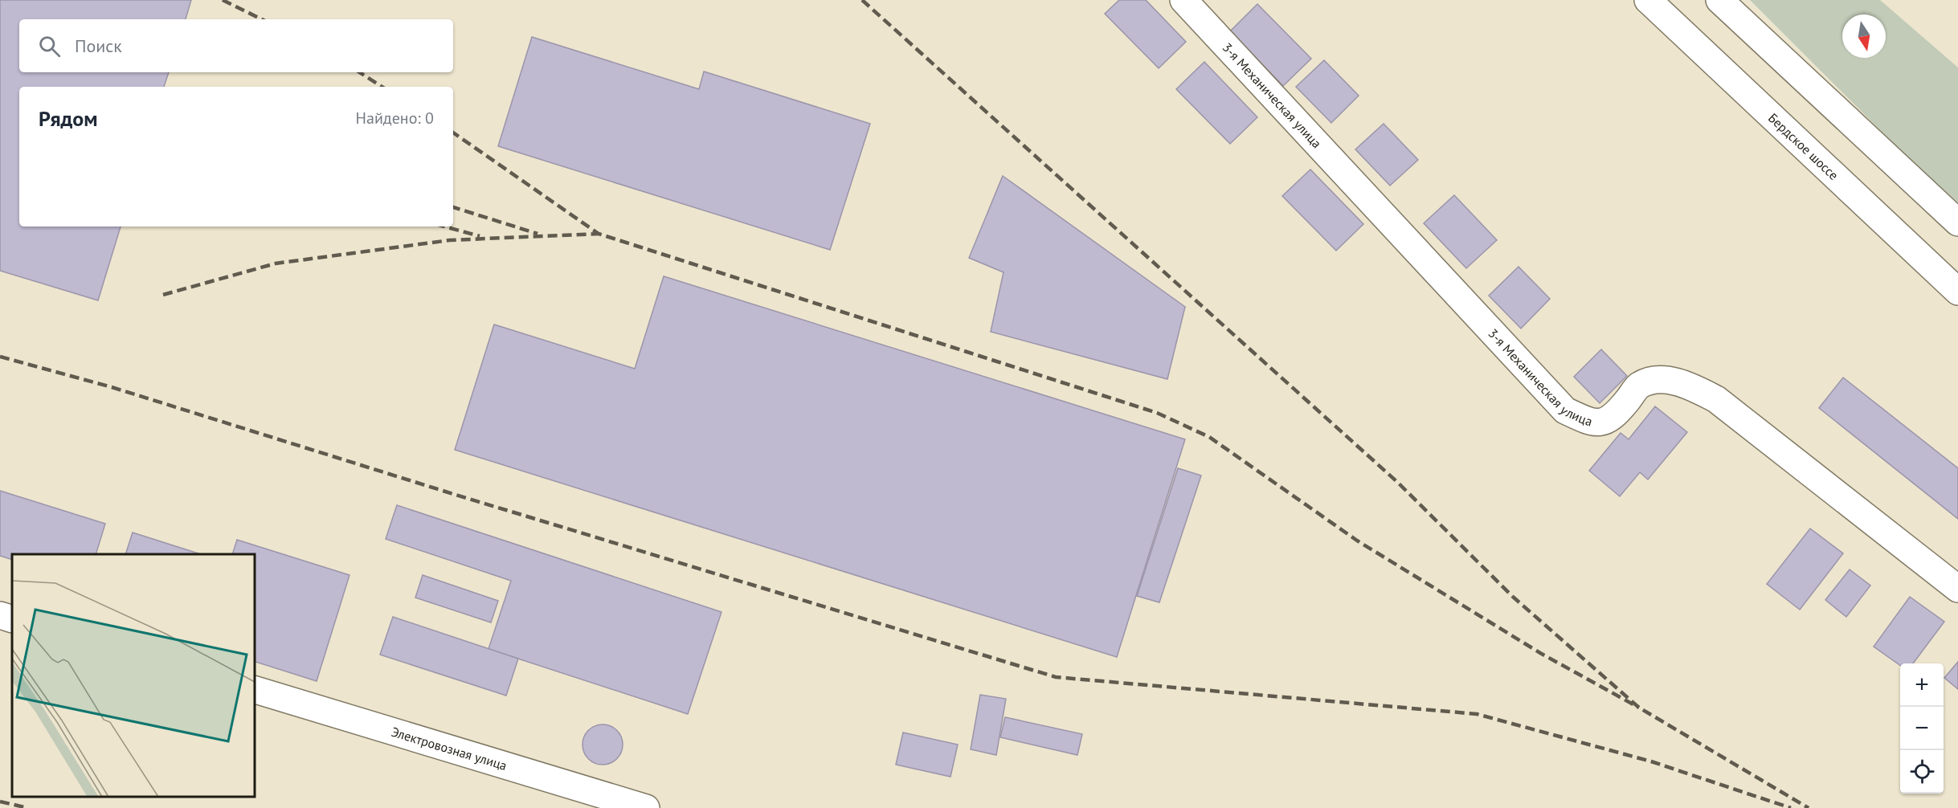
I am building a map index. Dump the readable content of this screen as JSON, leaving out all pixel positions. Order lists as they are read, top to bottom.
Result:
{
  "streets": {
    "main road": ["3-я Механическая улица", "Бердское шоссе", "Электровозная улица"]
  },
  "north": "bottom",
  "page": {
    "search": "Поиск",
    "heading": ["Рядом", "Найдено: 0"],
    "map_buttons": ["+", "−"]
  }
}
